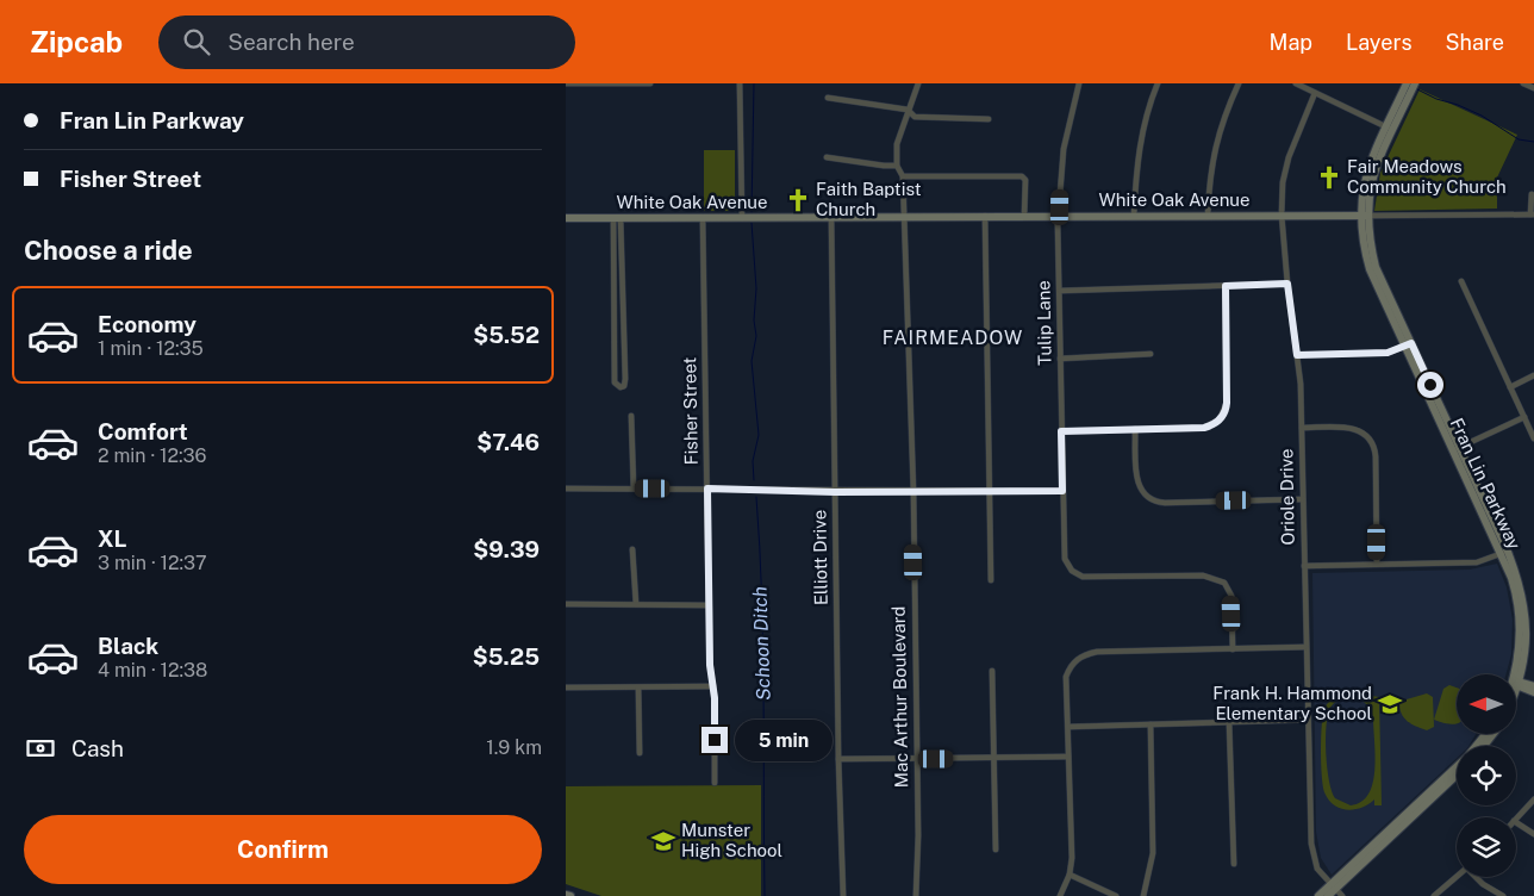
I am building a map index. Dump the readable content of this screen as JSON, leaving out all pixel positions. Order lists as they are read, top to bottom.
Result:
{
  "streets": {
    "street": [
      "White Oak Avenue",
      "Tulip Lane",
      "Fisher Street",
      "Fran Lin Parkway",
      "Oriole Drive",
      "Elliott Drive",
      "Mac Arthur Boulevard"
    ]
  },
  "crossings": [
    ["White Oak Avenue", "Tulip Lane"],
    ["White Oak Avenue", "Fisher Street"],
    ["White Oak Avenue", "Fran Lin Parkway"],
    ["White Oak Avenue", "Oriole Drive"],
    ["White Oak Avenue", "Elliott Drive"],
    ["White Oak Avenue", "Mac Arthur Boulevard"]
  ],
  "districts": ["FAIRMEADOW"],
  "water": ["Schoon Ditch"],
  "places": {
    "church": ["Fair Meadows Community Church", "Faith Baptist Church"],
    "school or university": ["Frank H. Hammond Elementary School", "Munster High School"]
  },
  "north": "left",
  "page": {
    "header": "Zipcab",
    "search": "Search here",
    "nav": ["Map", "Layers", "Share"],
    "banner": ["Fran Lin Parkway", "Fisher Street"],
    "heading": "Choose a ride",
    "list": [
      {
        "name": "Economy",
        "note": "1 min · 12:35",
        "value": "$5.52"
      },
      {
        "name": "Comfort",
        "note": "2 min · 12:36",
        "value": "$7.46"
      },
      {
        "name": "XL",
        "note": "3 min · 12:37",
        "value": "$9.39"
      },
      {
        "name": "Black",
        "note": "4 min · 12:38",
        "value": "$5.25"
      }
    ],
    "pay": ["Cash", "1.9 km"],
    "bubble": "5 min",
    "buttons": "Confirm"
  }
}
